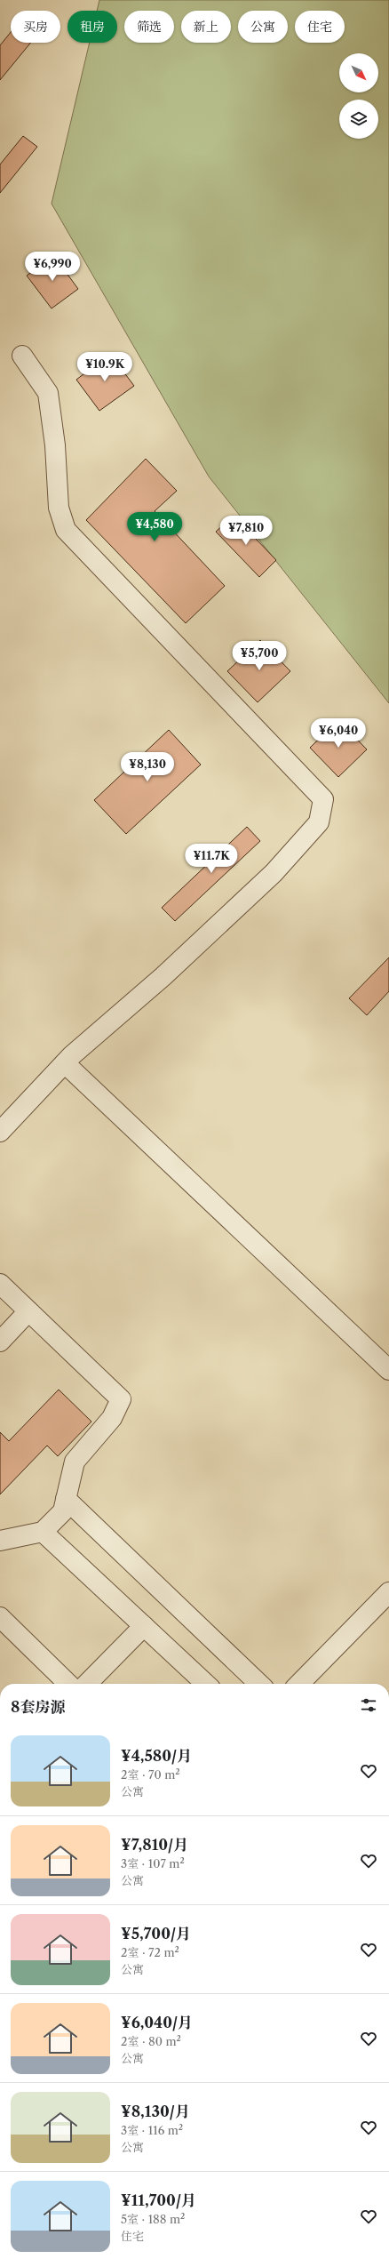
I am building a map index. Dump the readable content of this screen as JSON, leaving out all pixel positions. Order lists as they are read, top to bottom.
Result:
{
  "north": "bottom right",
  "page": {
    "chip": [
      "买房",
      "租房",
      "筛选",
      "新上",
      "公寓",
      "住宅"
    ],
    "price": [
      "¥6,990",
      "¥10.9K",
      "¥4,580",
      "¥7,810",
      "¥5,700",
      "¥6,040",
      "¥8,130",
      "¥11.7K"
    ],
    "heading": "8套房源",
    "list": [
      {
        "name": "¥4,580/月",
        "note": "2室 · 70 m² · 公寓"
      },
      {
        "name": "¥7,810/月",
        "note": "3室 · 107 m² · 公寓"
      },
      {
        "name": "¥5,700/月",
        "note": "2室 · 72 m² · 公寓"
      },
      {
        "name": "¥6,040/月",
        "note": "2室 · 80 m² · 公寓"
      },
      {
        "name": "¥8,130/月",
        "note": "3室 · 116 m² · 公寓"
      },
      {
        "name": "¥11,700/月",
        "note": "5室 · 188 m² · 住宅"
      }
    ]
  }
}
